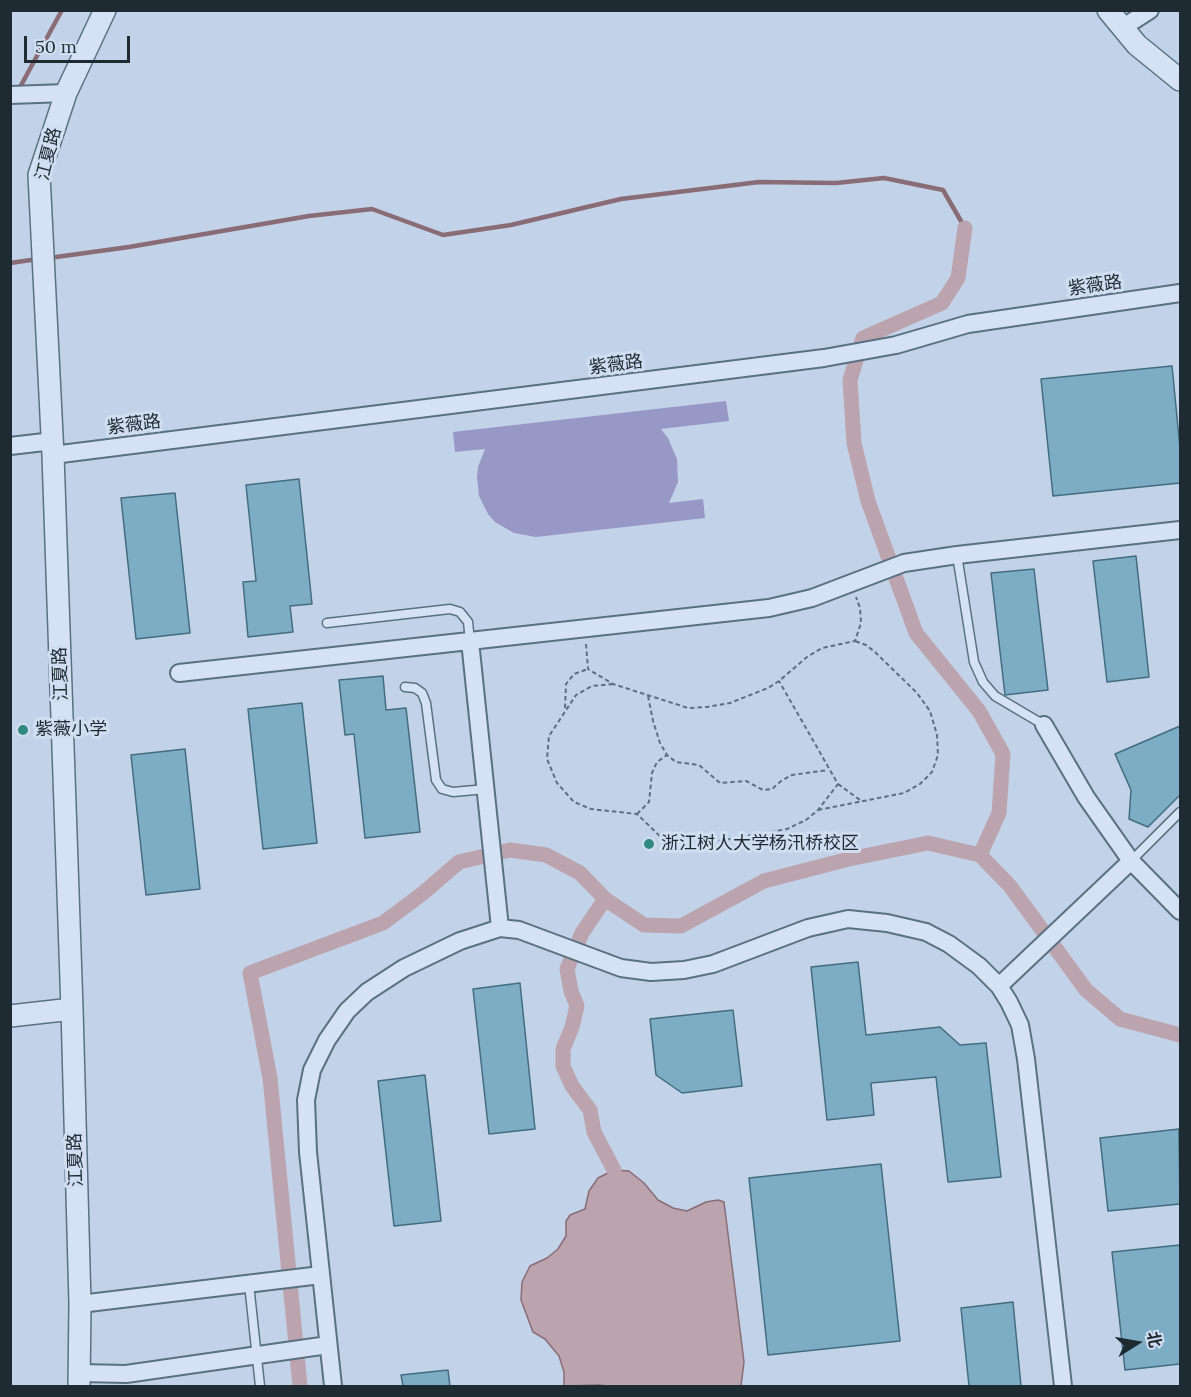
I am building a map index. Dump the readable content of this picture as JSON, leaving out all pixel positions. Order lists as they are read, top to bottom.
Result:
{
  "streets": {
    "street": ["江夏路", "紫薇路"]
  },
  "crossings": [
    ["江夏路", "紫薇路"]
  ],
  "places": ["紫薇小学", "浙江树人大学杨汛桥校区"],
  "scale_bar": "50 m",
  "north": "right"
}
